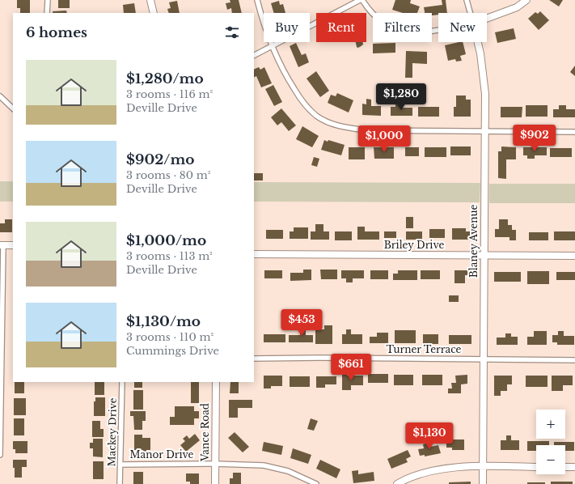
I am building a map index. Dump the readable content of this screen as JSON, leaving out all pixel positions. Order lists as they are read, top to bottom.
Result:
{
  "streets": {
    "street": [
      "Blaney Avenue",
      "Briley Drive",
      "Turner Terrace",
      "Mackey Drive",
      "Vance Road",
      "Manor Drive"
    ]
  },
  "crossings": [
    ["Blaney Avenue", "Briley Drive"],
    ["Blaney Avenue", "Turner Terrace"],
    ["Mackey Drive", "Manor Drive"],
    ["Vance Road", "Manor Drive"]
  ],
  "page": {
    "chip": [
      "Buy",
      "Rent",
      "Filters",
      "New"
    ],
    "heading": "6 homes",
    "list": [
      {
        "name": "$1,280/mo",
        "note": "3 rooms · 116 m² · Deville Drive"
      },
      {
        "name": "$902/mo",
        "note": "3 rooms · 80 m² · Deville Drive"
      },
      {
        "name": "$1,000/mo",
        "note": "3 rooms · 113 m² · Deville Drive"
      },
      {
        "name": "$1,130/mo",
        "note": "3 rooms · 110 m² · Cummings Drive"
      }
    ],
    "price": [
      "$1,280",
      "$902",
      "$1,000",
      "$453",
      "$661",
      "$1,130"
    ],
    "map_buttons": ["+", "−"]
  }
}
